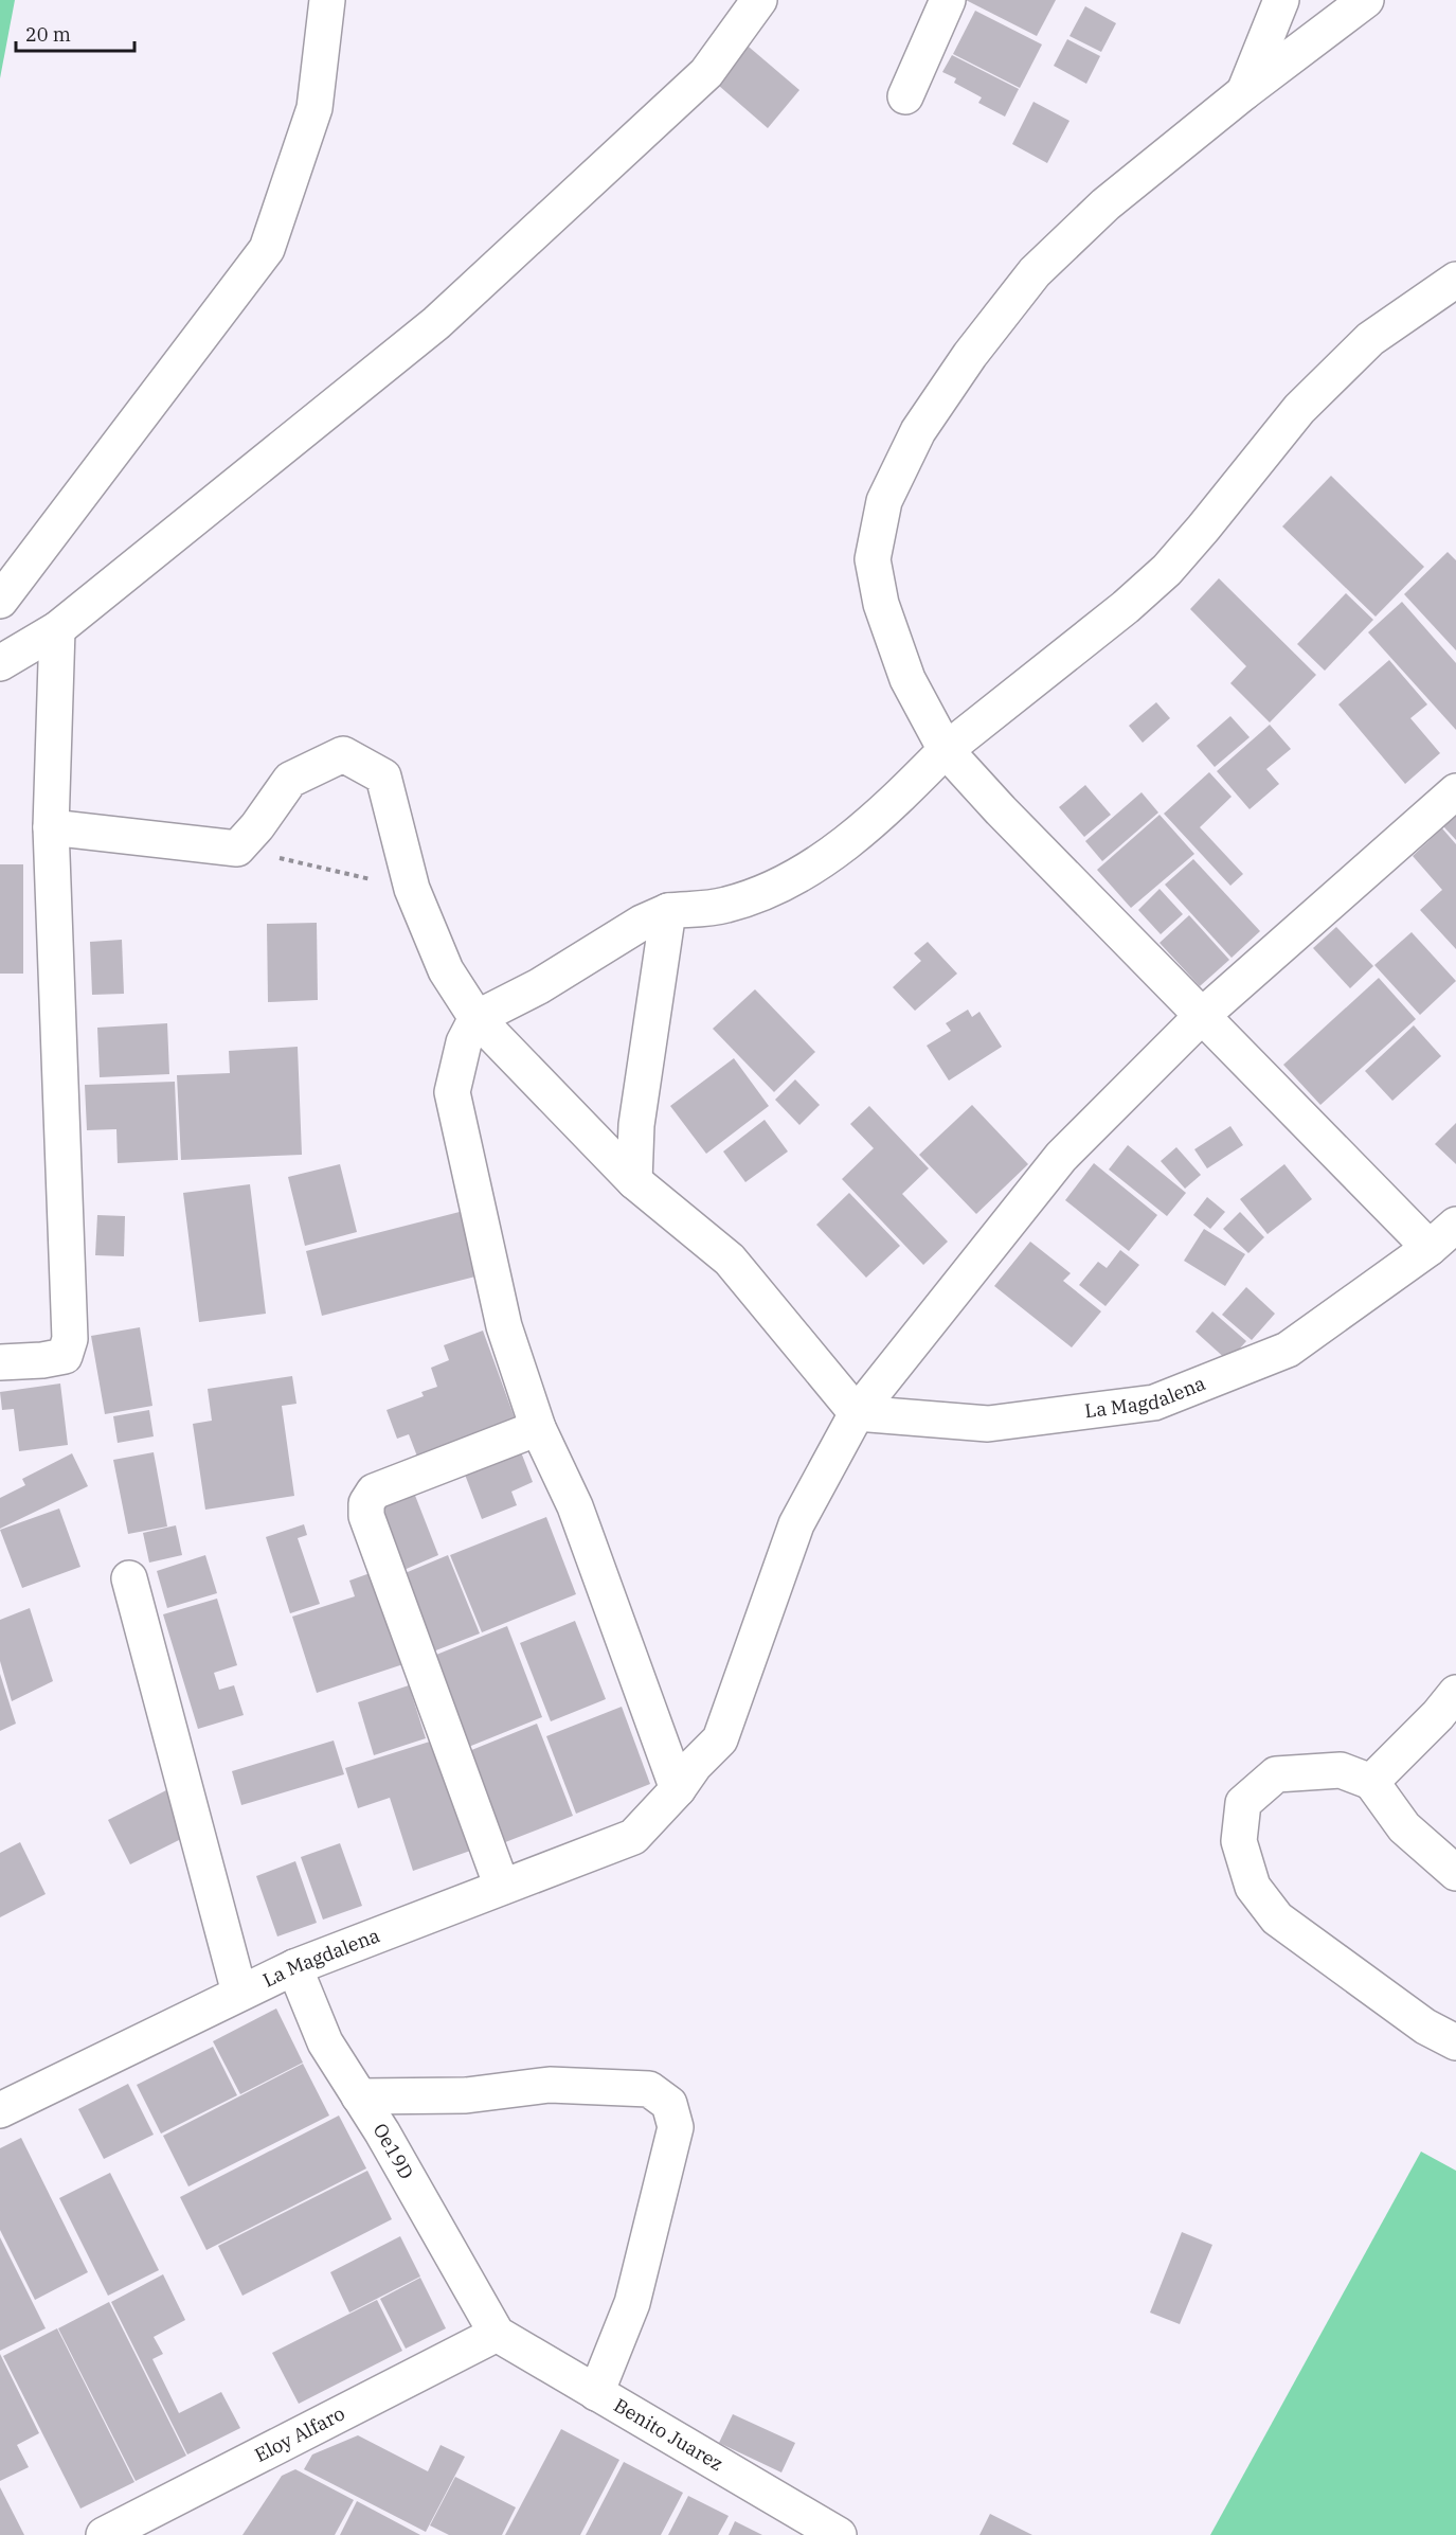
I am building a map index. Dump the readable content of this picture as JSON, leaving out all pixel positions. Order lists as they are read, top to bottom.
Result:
{
  "streets": {
    "street": [
      "La Magdalena",
      "Oe19D",
      "Eloy Alfaro",
      "Benito Juarez"
    ]
  },
  "crossings": [
    ["La Magdalena", "Oe19D"],
    ["Oe19D", "Eloy Alfaro"],
    ["Oe19D", "Benito Juarez"],
    ["Eloy Alfaro", "Benito Juarez"]
  ],
  "scale_bar": "20 m"
}
